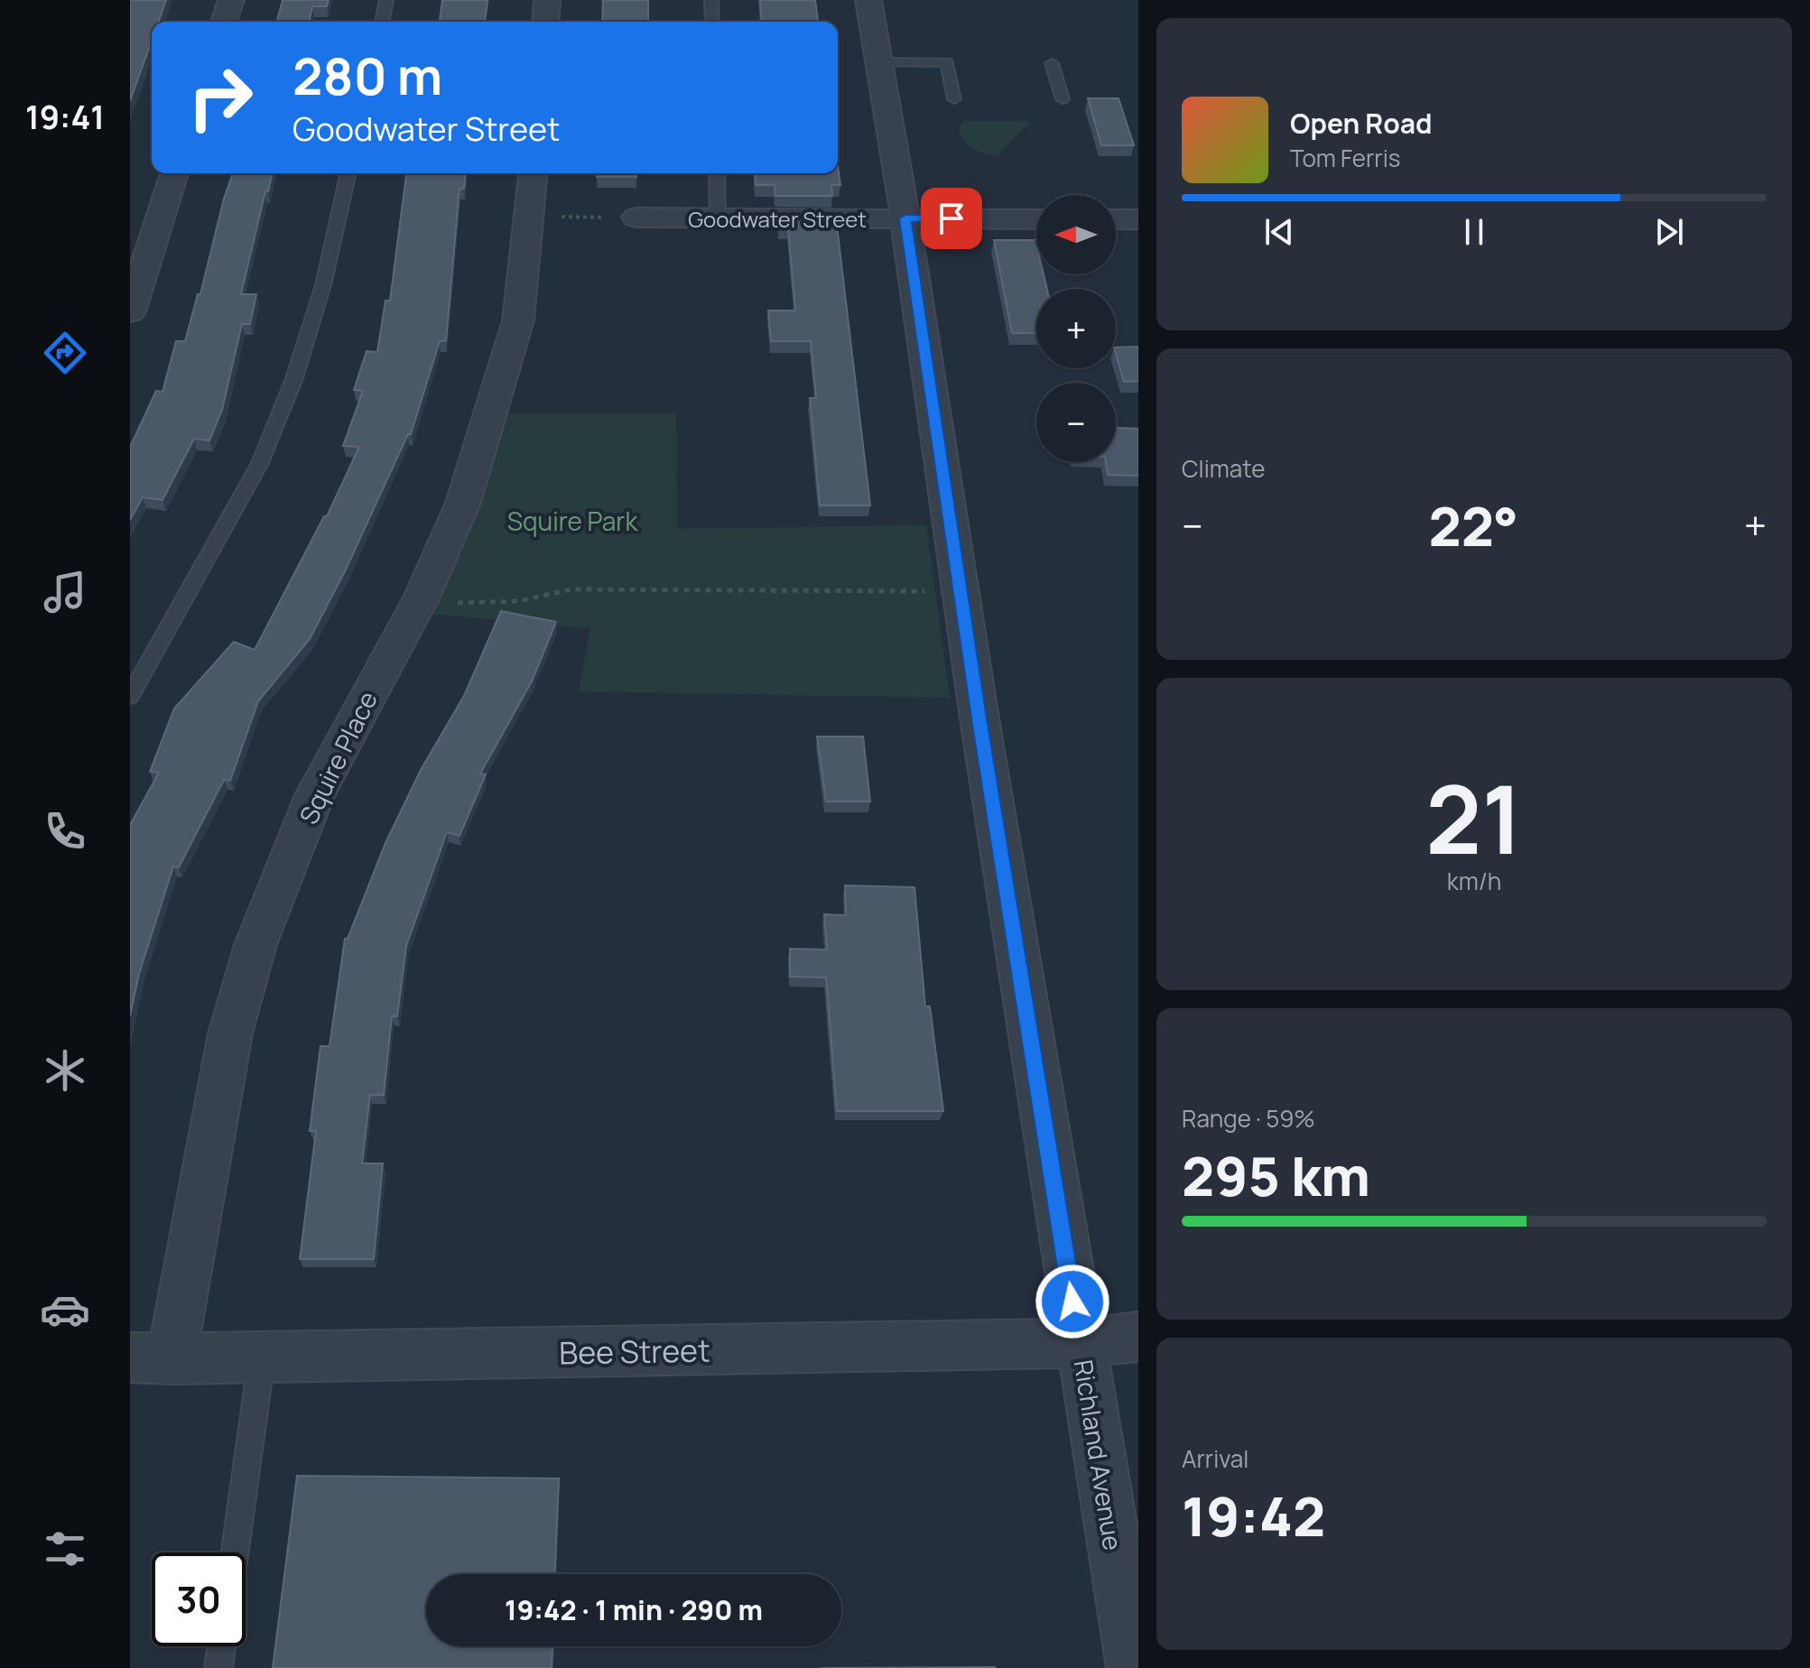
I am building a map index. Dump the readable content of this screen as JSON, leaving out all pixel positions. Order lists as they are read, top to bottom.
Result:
{
  "streets": {
    "street": [
      "Goodwater Street",
      "Squire Place",
      "Bee Street",
      "Richland Avenue"
    ]
  },
  "crossings": [
    ["Goodwater Street", "Richland Avenue"],
    ["Squire Place", "Bee Street"],
    ["Bee Street", "Richland Avenue"]
  ],
  "parks": ["Squire Park"],
  "north": "left",
  "page": {
    "tabs": "19:41",
    "turn": ["280 m", "Goodwater Street"],
    "song": ["Open Road", "Tom Ferris"],
    "map_buttons": ["+", "−"],
    "tile": [
      "Climate",
      ["21", "km/h"],
      ["Range · 59%", "295 km"],
      ["Arrival", "19:42"]
    ],
    "heat": ["−", "22°", "+"],
    "limit": "30",
    "trip": "19:42 · 1 min · 290 m"
  }
}
